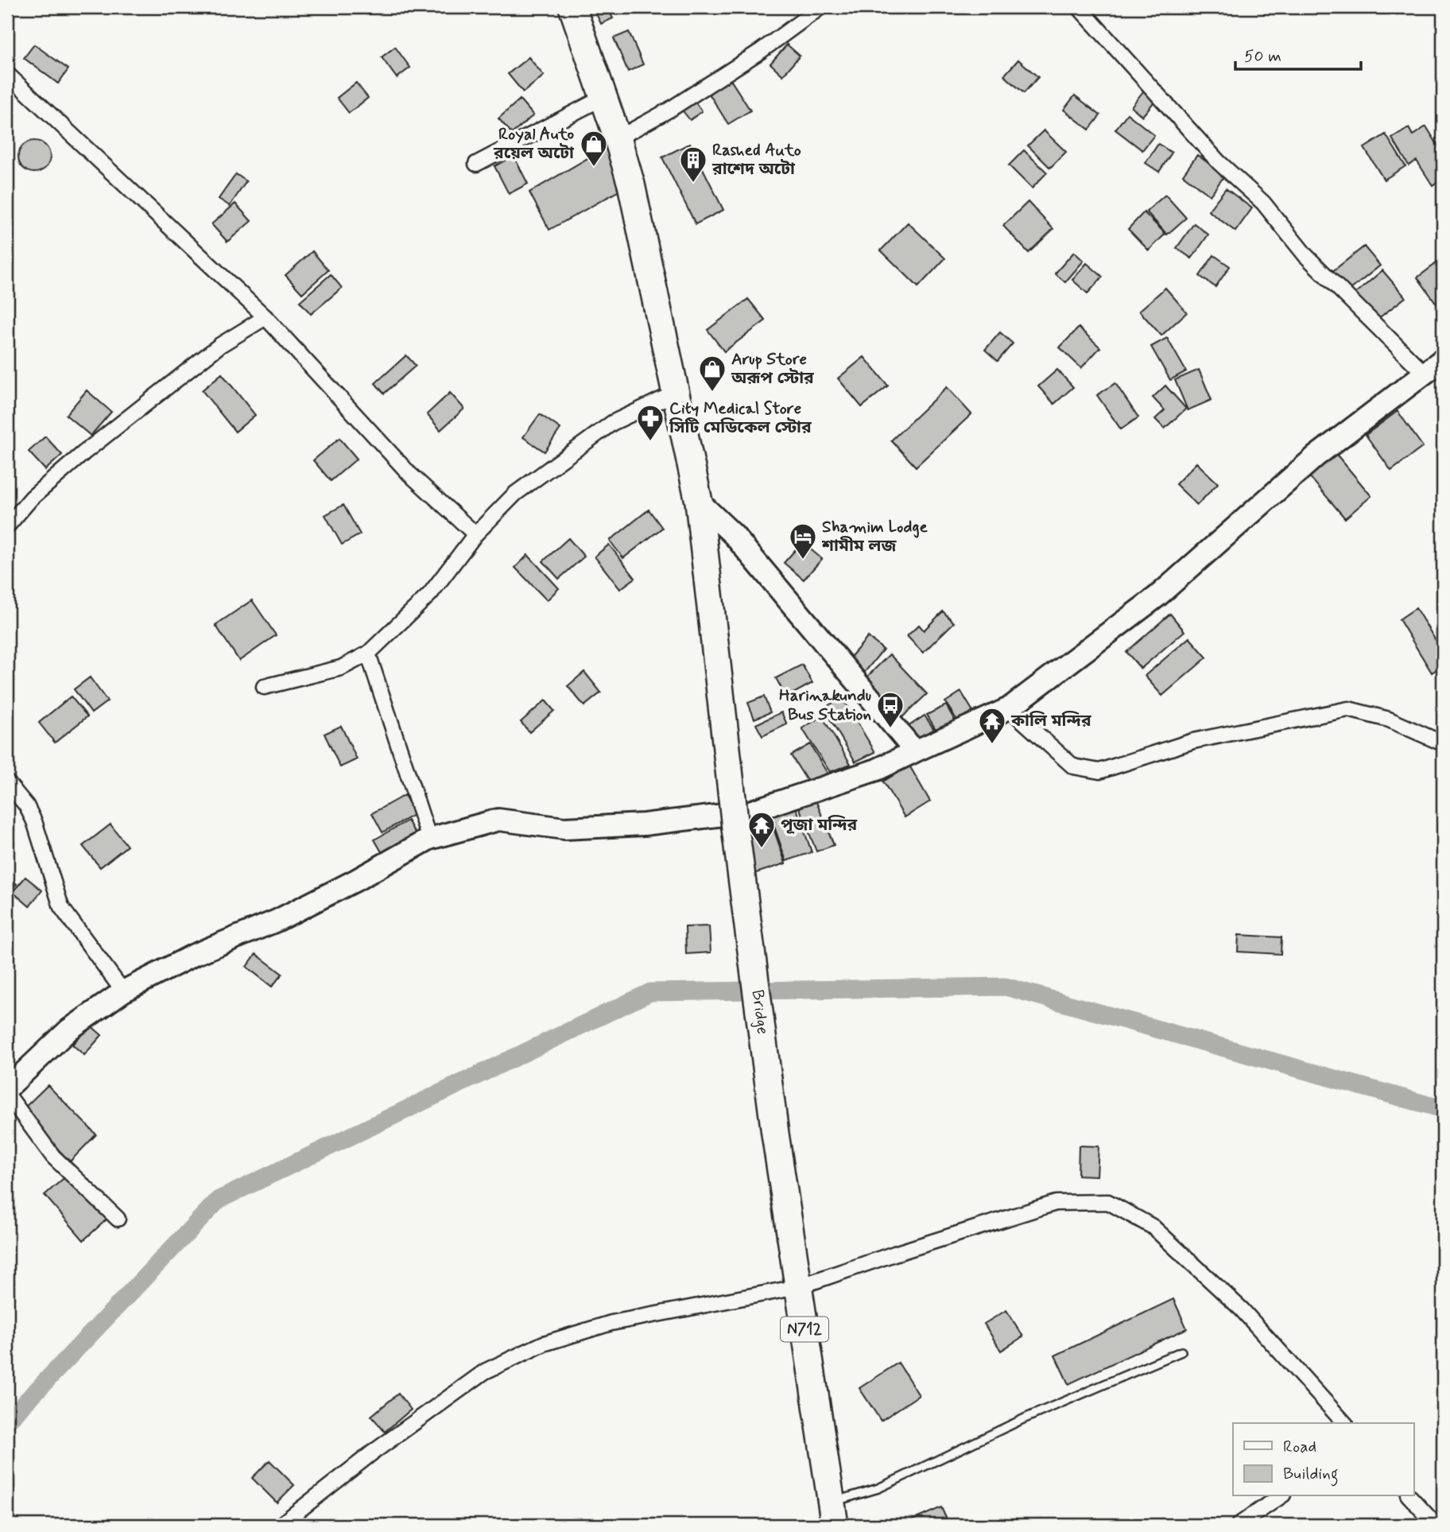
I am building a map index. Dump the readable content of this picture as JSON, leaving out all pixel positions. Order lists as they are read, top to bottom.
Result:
{
  "streets": {
    "highway": ["Bridge", "N712"]
  },
  "crossings": [
    ["Bridge", "N712"]
  ],
  "places": {
    "shop": ["Royal Auto রয়েল অটো", "Arup Store অরূপ স্টোর"],
    "building": ["Rashed Auto রাশেদ অটো"],
    "pharmacy": ["City Medical Store সিটি মেডিকেল স্টোর"],
    "hotel": ["Shamim Lodge শামীম লজ"],
    "bus stop": ["Harinakundu Bus Station"],
    "temple": ["কালি মন্দির", "পূজা মন্দির"]
  },
  "legend": ["Road", "Building"],
  "scale_bar": "50 m"
}
